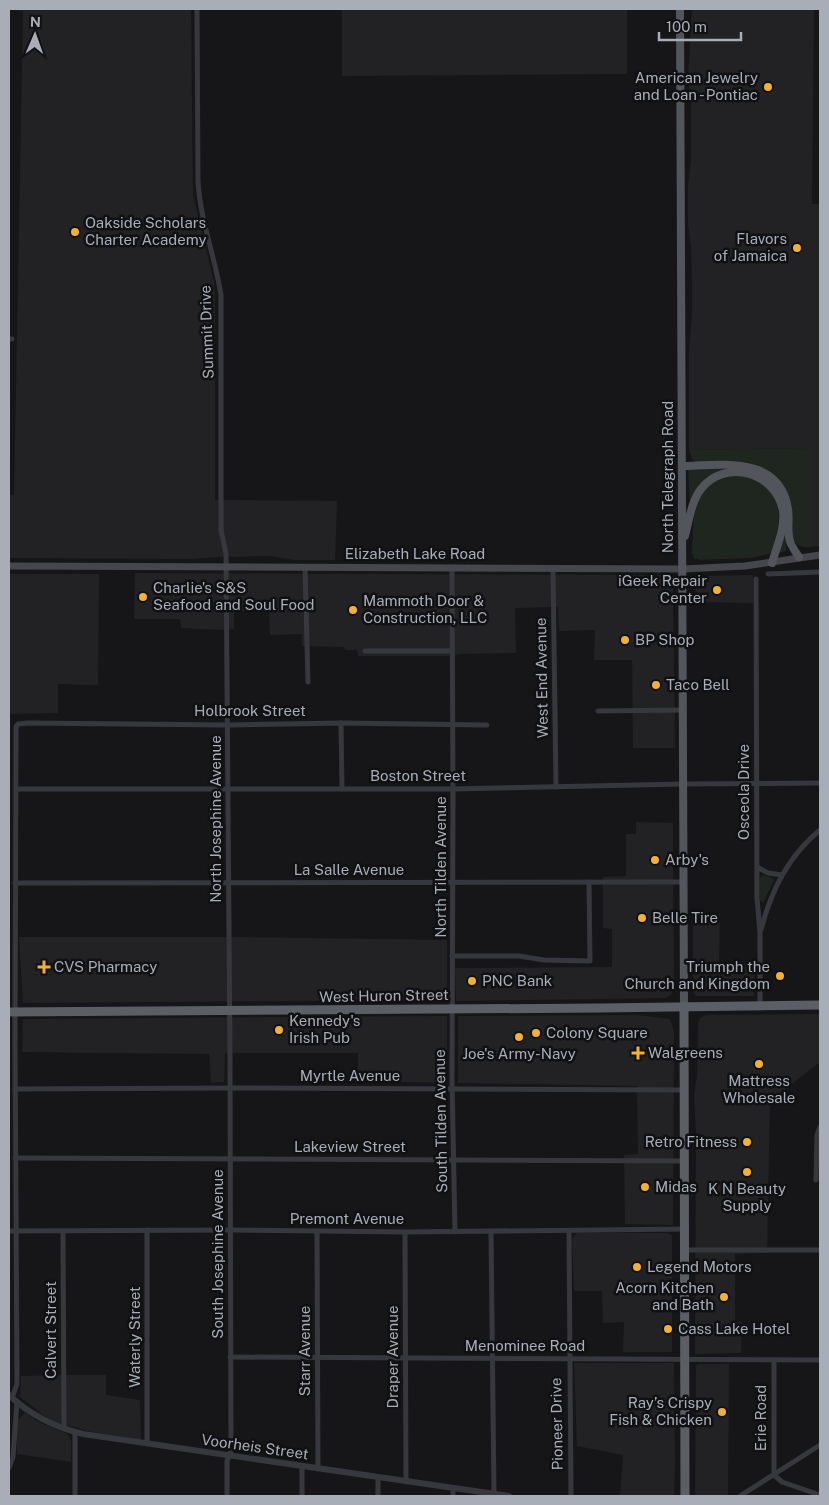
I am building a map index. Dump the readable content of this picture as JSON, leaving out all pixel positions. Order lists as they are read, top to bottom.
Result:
{
  "streets": {
    "highway": ["West Huron Street"],
    "main road": ["North Telegraph Road", "Elizabeth Lake Road"],
    "street": [
      "Summit Drive",
      "West End Avenue",
      "Holbrook Street",
      "Boston Street",
      "Osceola Drive",
      "North Josephine Avenue",
      "North Tilden Avenue",
      "La Salle Avenue",
      "Myrtle Avenue",
      "South Tilden Avenue",
      "Lakeview Street",
      "Premont Avenue",
      "South Josephine Avenue",
      "Calvert Street",
      "Waterly Street",
      "Menominee Road",
      "Starr Avenue",
      "Draper Avenue",
      "Erie Road",
      "Pioneer Drive",
      "Voorheis Street"
    ]
  },
  "crossings": [
    ["Summit Drive", "Elizabeth Lake Road"],
    ["Summit Drive", "North Josephine Avenue"],
    ["North Telegraph Road", "Elizabeth Lake Road"],
    ["North Telegraph Road", "Boston Street"],
    ["North Telegraph Road", "La Salle Avenue"],
    ["North Telegraph Road", "West Huron Street"],
    ["Elizabeth Lake Road", "West End Avenue"],
    ["Elizabeth Lake Road", "North Josephine Avenue"],
    ["Elizabeth Lake Road", "North Tilden Avenue"],
    ["West End Avenue", "Boston Street"],
    ["Holbrook Street", "Boston Street"],
    ["Holbrook Street", "North Josephine Avenue"],
    ["Holbrook Street", "North Tilden Avenue"],
    ["Boston Street", "Osceola Drive"],
    ["Boston Street", "North Josephine Avenue"],
    ["Boston Street", "North Tilden Avenue"],
    ["Osceola Drive", "West Huron Street"],
    ["North Josephine Avenue", "La Salle Avenue"],
    ["North Josephine Avenue", "West Huron Street"],
    ["North Josephine Avenue", "South Josephine Avenue"],
    ["North Tilden Avenue", "La Salle Avenue"],
    ["North Tilden Avenue", "West Huron Street"],
    ["North Tilden Avenue", "South Tilden Avenue"],
    ["West Huron Street", "South Tilden Avenue"],
    ["West Huron Street", "South Josephine Avenue"],
    ["Myrtle Avenue", "South Tilden Avenue"],
    ["Myrtle Avenue", "South Josephine Avenue"],
    ["South Tilden Avenue", "Lakeview Street"],
    ["South Tilden Avenue", "Premont Avenue"],
    ["Lakeview Street", "South Josephine Avenue"],
    ["Premont Avenue", "South Josephine Avenue"],
    ["Premont Avenue", "Calvert Street"],
    ["Premont Avenue", "Waterly Street"],
    ["Premont Avenue", "Starr Avenue"],
    ["Premont Avenue", "Draper Avenue"],
    ["Premont Avenue", "Pioneer Drive"],
    ["South Josephine Avenue", "Menominee Road"],
    ["South Josephine Avenue", "Voorheis Street"],
    ["Calvert Street", "Voorheis Street"],
    ["Waterly Street", "Voorheis Street"],
    ["Menominee Road", "Starr Avenue"],
    ["Menominee Road", "Draper Avenue"],
    ["Menominee Road", "Erie Road"],
    ["Menominee Road", "Pioneer Drive"],
    ["Starr Avenue", "Voorheis Street"],
    ["Draper Avenue", "Voorheis Street"]
  ],
  "places": {
    "other": [
      "American Jewelry and Loan - Pontiac",
      "Oakside Scholars Charter Academy",
      "Flavors of Jamaica",
      "iGeek Repair Center",
      "Charlie's S&S Seafood and Soul Food",
      "Mammoth Door & Construction, LLC",
      "BP Shop",
      "Taco Bell",
      "Arby's",
      "Belle Tire",
      "Triumph the Church and Kingdom",
      "PNC Bank",
      "Kennedy's Irish Pub",
      "Colony Square",
      "Joe's Army-Navy",
      "Mattress Wholesale",
      "Retro Fitness",
      "K N Beauty Supply",
      "Midas",
      "Legend Motors",
      "Acorn Kitchen and Bath",
      "Cass Lake Hotel",
      "Ray’s Crispy Fish & Chicken"
    ],
    "health": ["CVS Pharmacy", "Walgreens"]
  },
  "scale_bar": "100 m",
  "north": "top"
}
